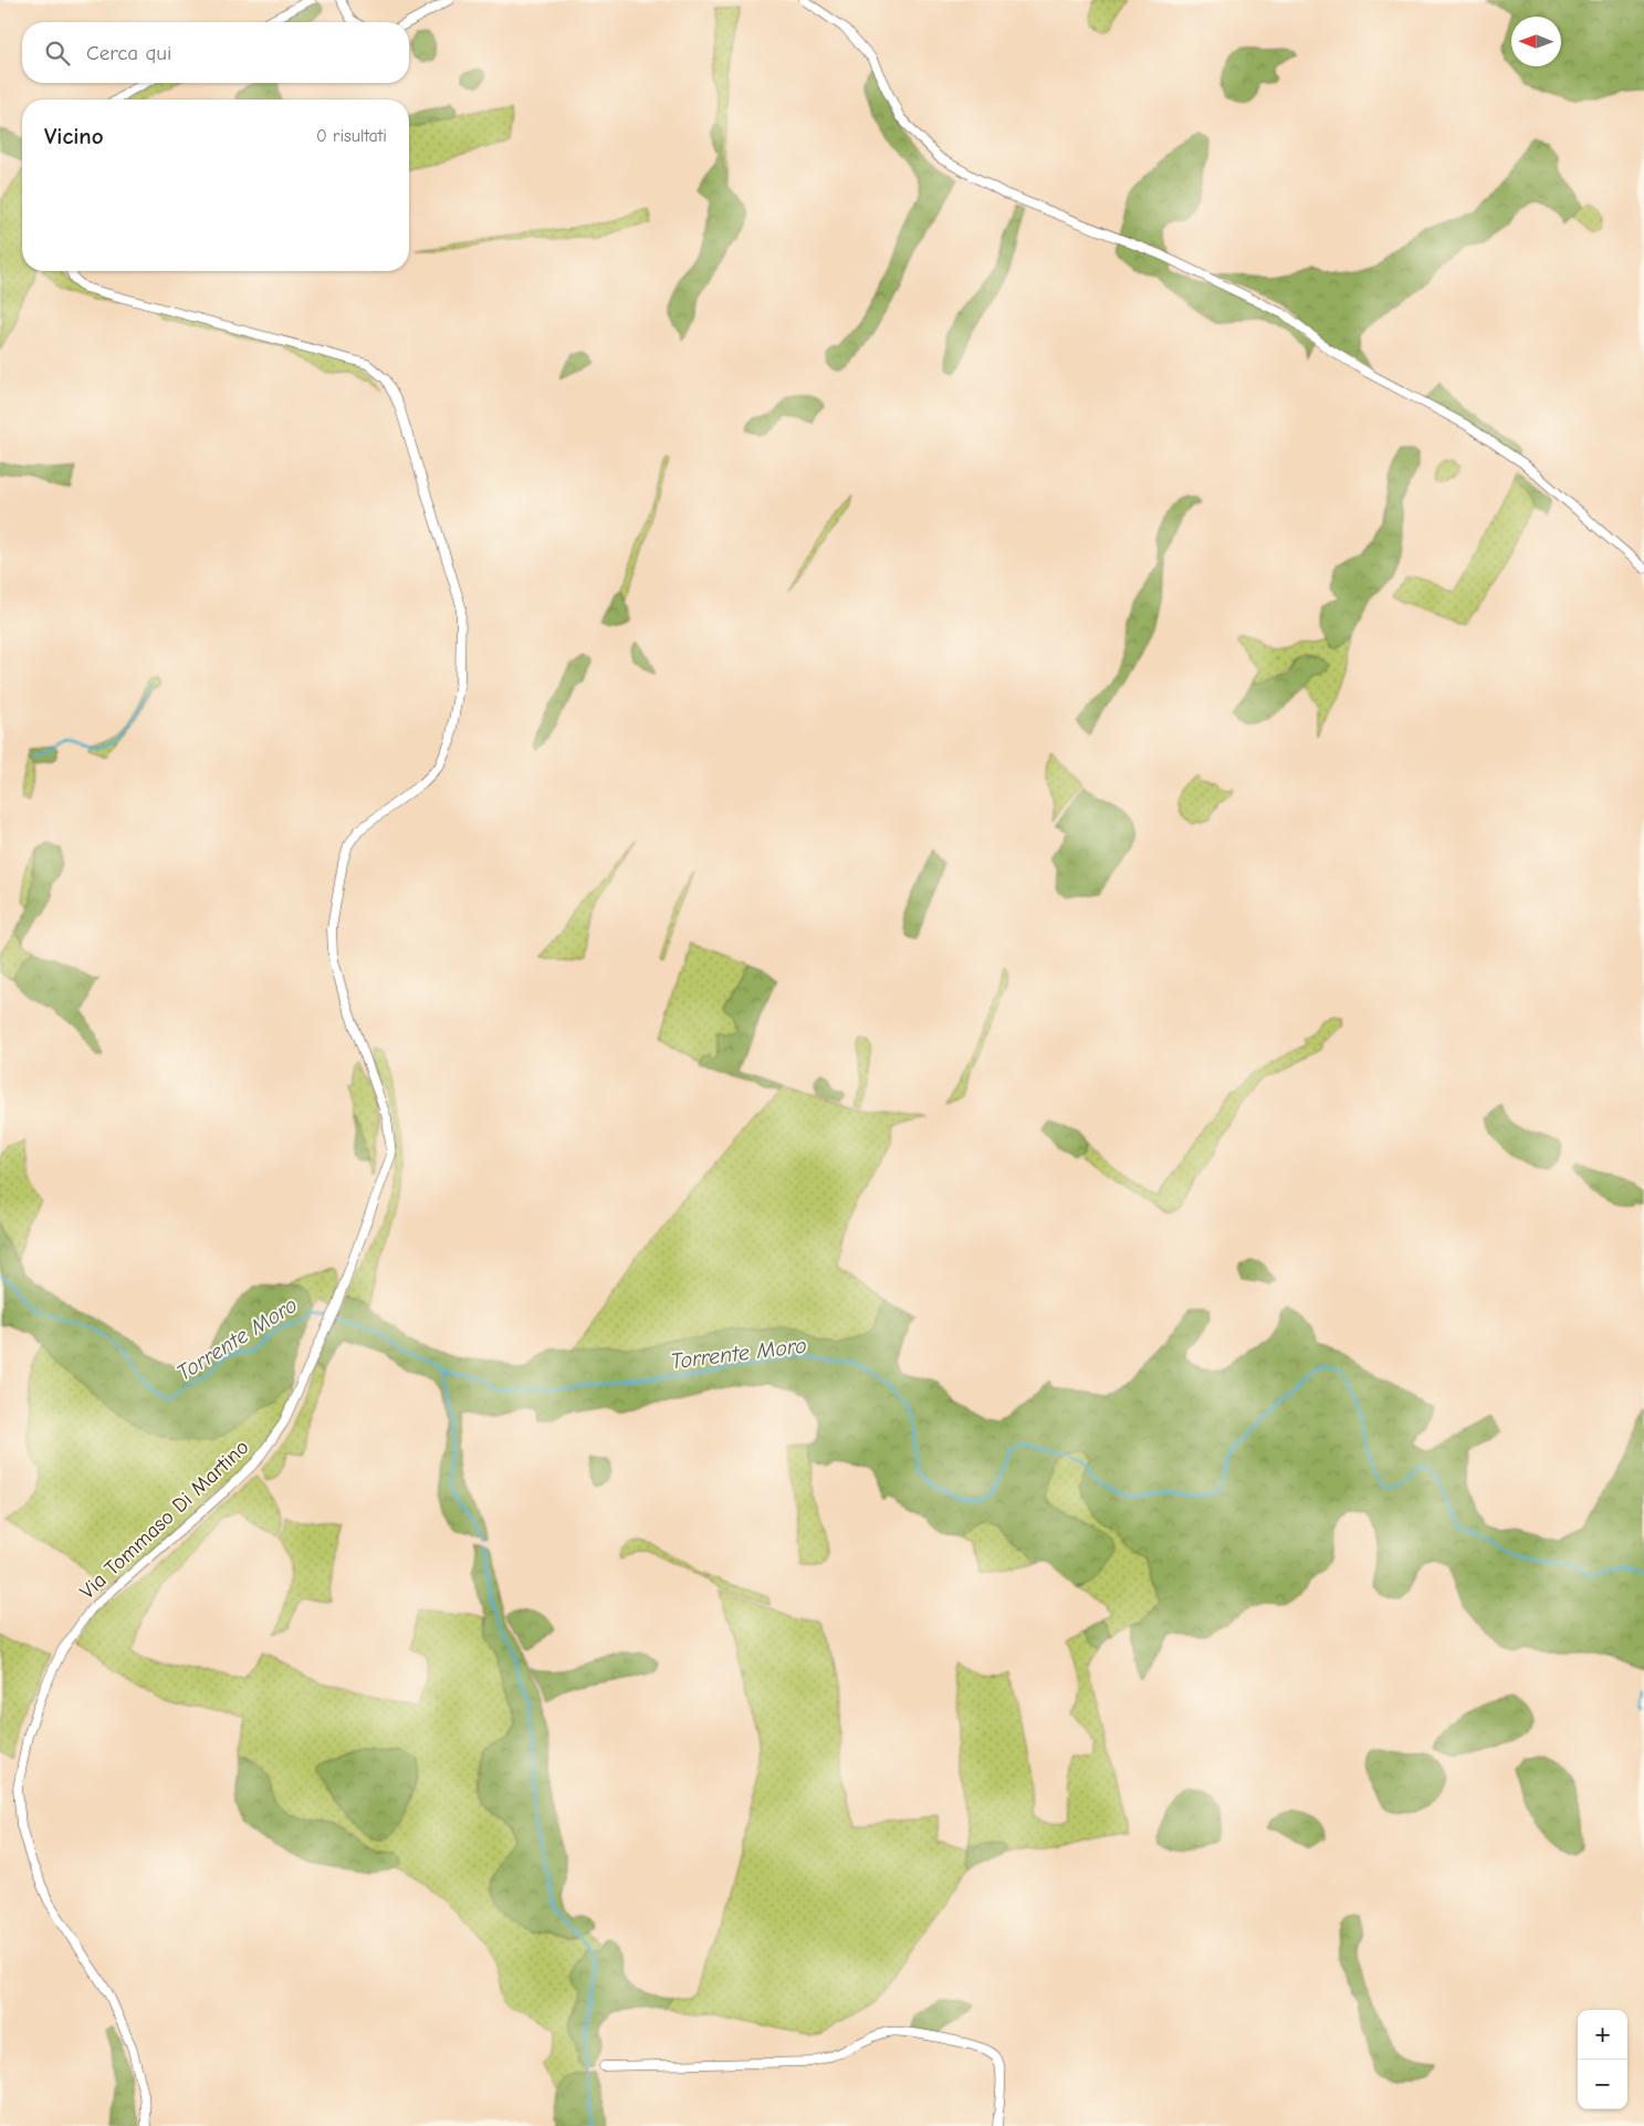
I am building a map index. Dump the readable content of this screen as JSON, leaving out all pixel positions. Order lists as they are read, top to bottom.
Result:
{
  "streets": {
    "street": ["Via Tommaso Di Martino"]
  },
  "water": ["Torrente Moro"],
  "north": "left",
  "page": {
    "search": "Cerca qui",
    "heading": ["Vicino", "0 risultati"],
    "map_buttons": ["+", "−"]
  }
}
